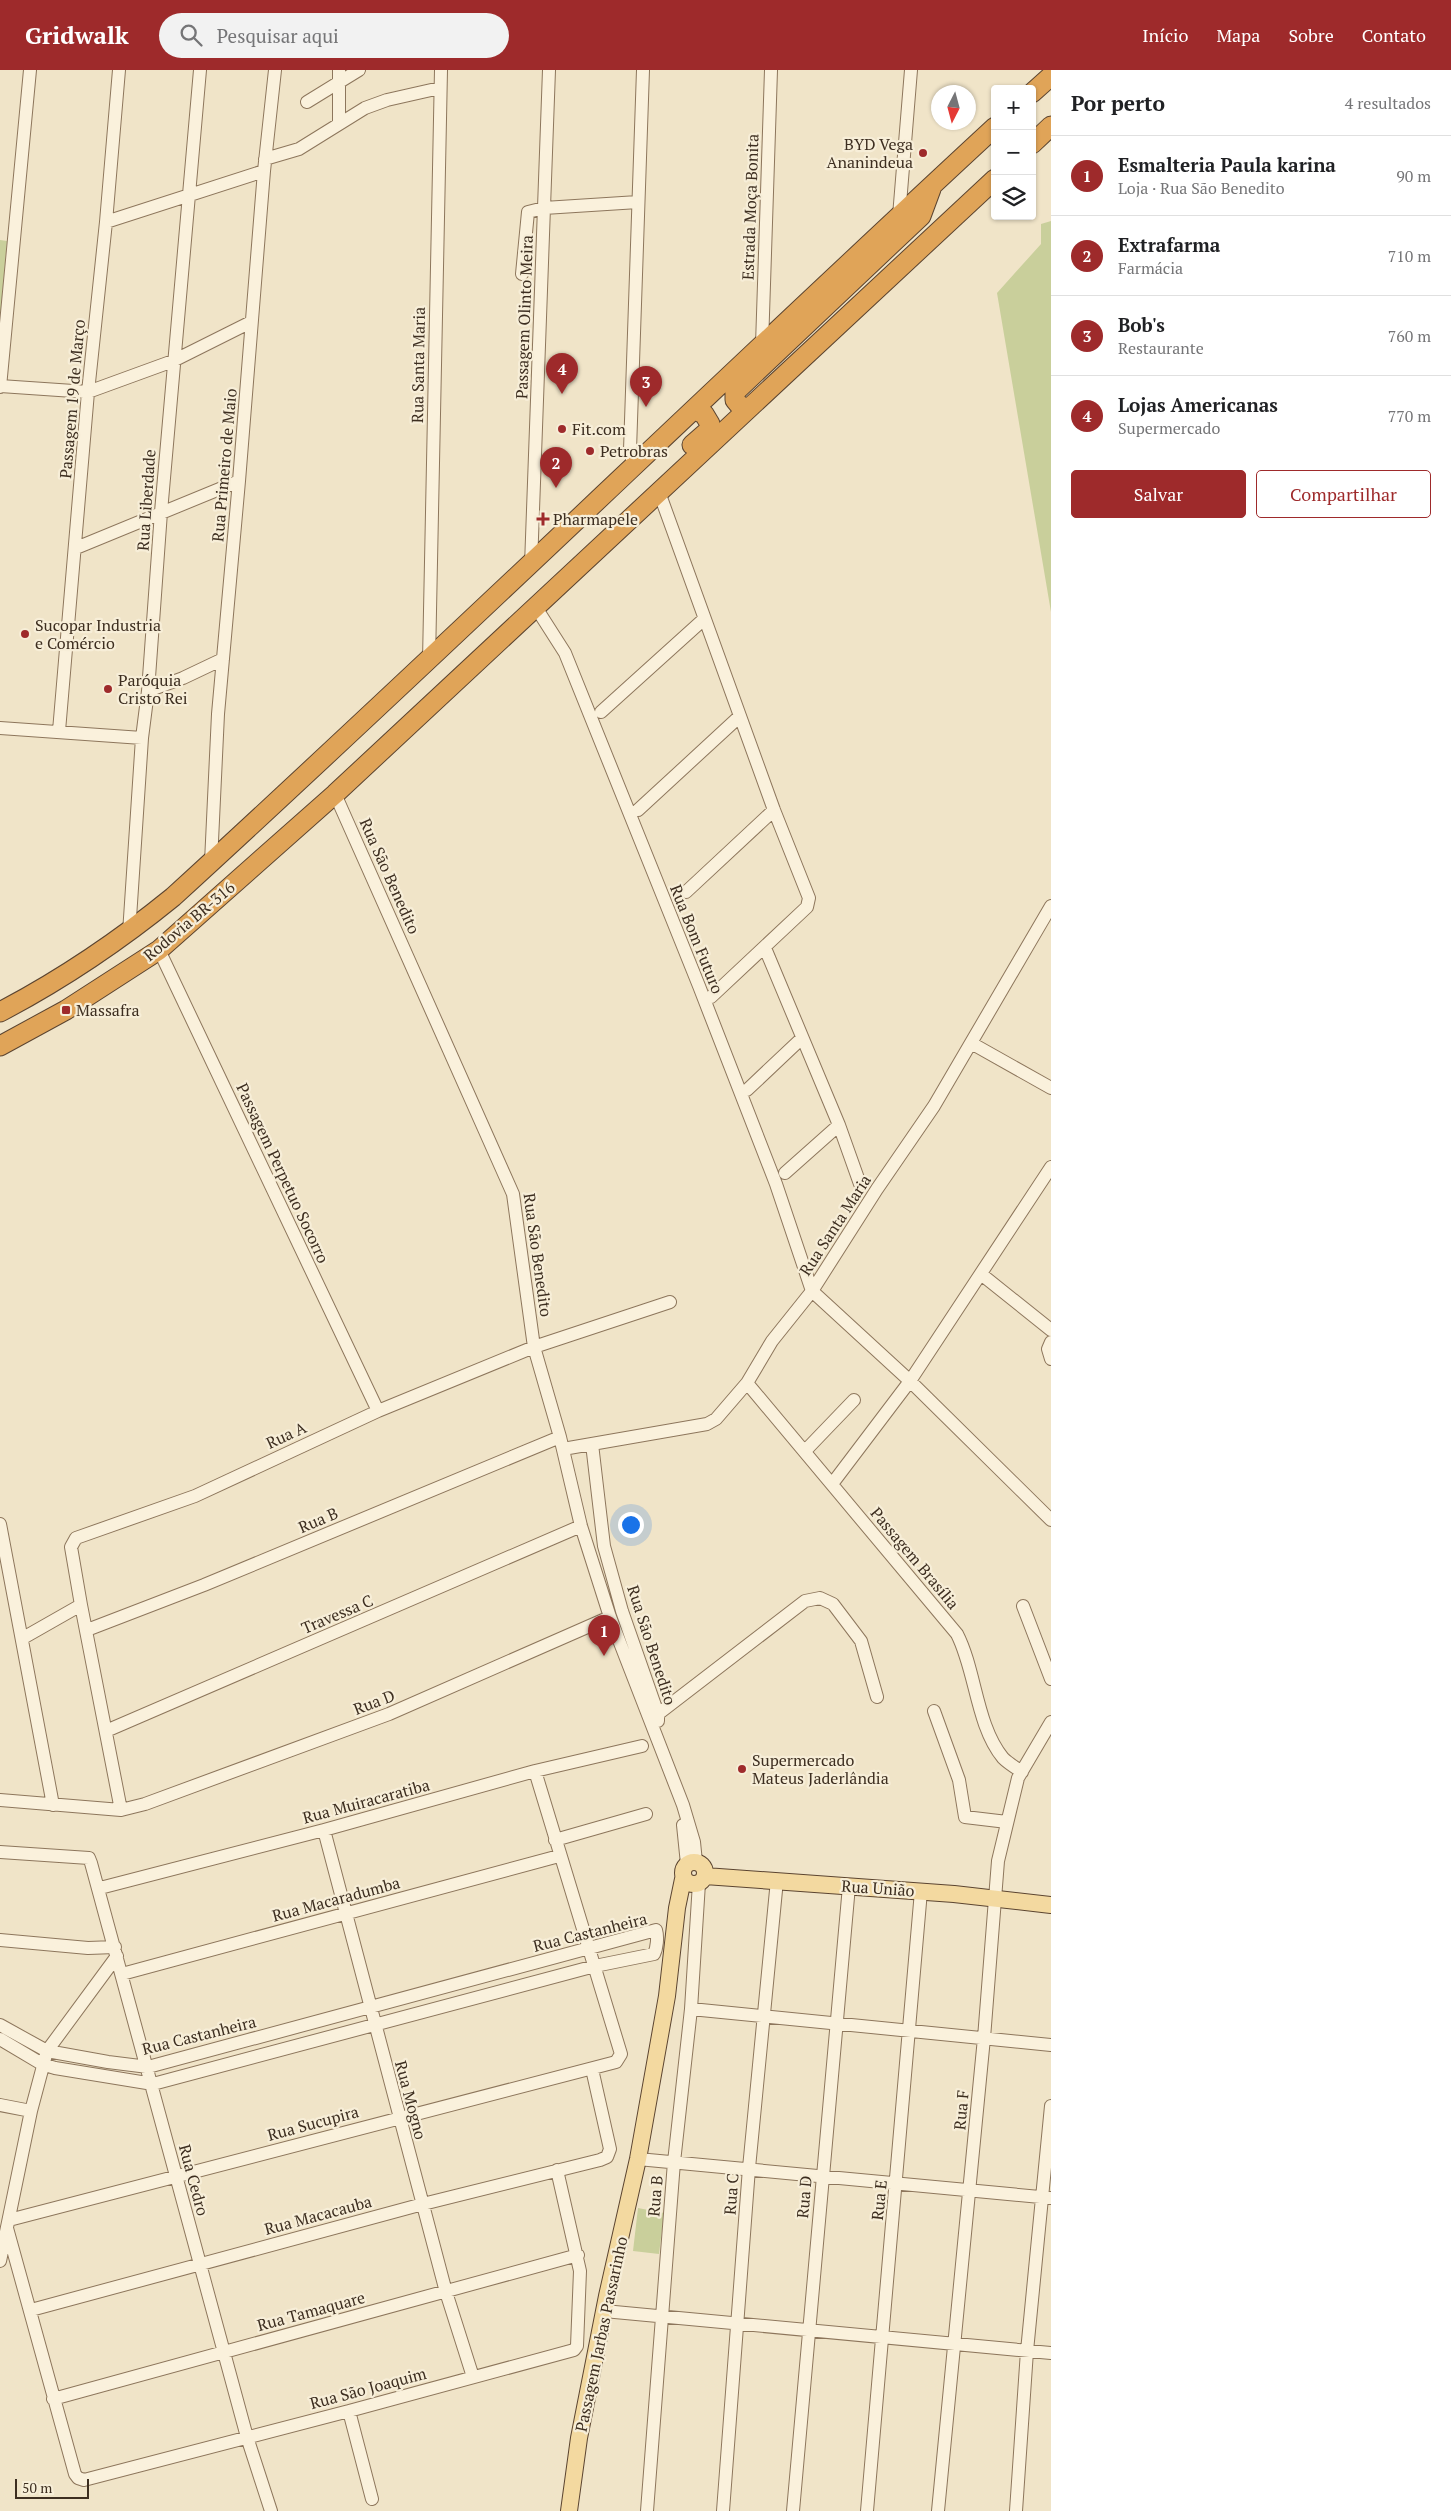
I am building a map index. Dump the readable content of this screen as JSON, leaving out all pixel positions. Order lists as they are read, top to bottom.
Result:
{
  "streets": {
    "highway": ["Rodovia BR-316"],
    "main road": ["Rua União", "Passagem Jarbas Passarinho"],
    "street": [
      "Estrada Moça Bonita",
      "Passagem Olinto Meira",
      "Rua Santa Maria",
      "Passagem 19 de Março",
      "Rua Primeiro de Maio",
      "Rua Liberdade",
      "Rua São Benedito",
      "Rua Bom Futuro",
      "Passagem Perpetuo Socorro",
      "Rua A",
      "Rua B",
      "Passagem Brasília",
      "Travessa C",
      "Rua D",
      "Rua Muiracaratiba",
      "Rua Macaradumba",
      "Rua Castanheira",
      "Rua Mogno",
      "Rua F",
      "Rua Sucupira",
      "Rua Cedro",
      "Rua C",
      "Rua E",
      "Rua Macacauba",
      "Rua Tamaquare",
      "Rua São Joaquim"
    ]
  },
  "crossings": [
    ["Rua Santa Maria", "Rua São Benedito"],
    ["Rua Santa Maria", "Rua Bom Futuro"],
    ["Rua Santa Maria", "Rua B"],
    ["Rua Santa Maria", "Passagem Brasília"],
    ["Rua São Benedito", "Rodovia BR-316"],
    ["Rua São Benedito", "Rua A"],
    ["Rua São Benedito", "Rua B"],
    ["Rua São Benedito", "Travessa C"],
    ["Rua São Benedito", "Rua D"],
    ["Rua São Benedito", "Rua União"],
    ["Rodovia BR-316", "Rua Bom Futuro"],
    ["Rodovia BR-316", "Passagem Perpetuo Socorro"],
    ["Passagem Perpetuo Socorro", "Rua A"],
    ["Rua B", "Rua União"],
    ["Passagem Brasília", "Rua F"],
    ["Rua D", "Rua União"],
    ["Rua Muiracaratiba", "Rua Mogno"],
    ["Rua Muiracaratiba", "Rua Cedro"],
    ["Rua União", "Rua F"],
    ["Rua União", "Rua C"],
    ["Rua União", "Rua E"],
    ["Rua Macaradumba", "Rua Mogno"],
    ["Rua Macaradumba", "Rua Cedro"],
    ["Rua Castanheira", "Rua Mogno"],
    ["Rua Castanheira", "Rua Sucupira"],
    ["Rua Castanheira", "Rua Cedro"],
    ["Rua Mogno", "Rua Sucupira"],
    ["Rua Mogno", "Rua Macacauba"],
    ["Rua Mogno", "Rua Tamaquare"],
    ["Rua Mogno", "Rua São Joaquim"],
    ["Rua Sucupira", "Rua Cedro"],
    ["Rua Sucupira", "Rua Macacauba"],
    ["Rua Cedro", "Rua Macacauba"],
    ["Rua Cedro", "Rua Tamaquare"],
    ["Rua Cedro", "Rua São Joaquim"],
    ["Rua Tamaquare", "Rua São Joaquim"]
  ],
  "places": {
    "other": [
      "BYD Vega Ananindeua",
      "Fit.com",
      "Petrobras",
      "Sucopar Industria e Comércio",
      "Paróquia Cristo Rei",
      "Supermercado Mateus Jaderlândia"
    ],
    "health": ["Pharmapele"],
    "transit": ["Massafra"]
  },
  "scale_bar": "50 m",
  "north": "bottom",
  "page": {
    "header": "Gridwalk",
    "search": "Pesquisar aqui",
    "nav": [
      "Início",
      "Mapa",
      "Sobre",
      "Contato"
    ],
    "heading": ["Por perto", "4 resultados"],
    "map_buttons": ["+", "−"],
    "list": [
      {
        "mark": "1",
        "name": "Esmalteria Paula karina",
        "note": "Loja · Rua São Benedito",
        "value": "90 m"
      },
      {
        "mark": "2",
        "name": "Extrafarma",
        "note": "Farmácia",
        "value": "710 m"
      },
      {
        "mark": "3",
        "name": "Bob's",
        "note": "Restaurante",
        "value": "760 m"
      },
      {
        "mark": "4",
        "name": "Lojas Americanas",
        "note": "Supermercado",
        "value": "770 m"
      }
    ],
    "pins": [
      "4",
      "3",
      "2",
      "1"
    ],
    "buttons": ["Salvar", "Compartilhar"],
    "scale": "50 m"
  }
}
